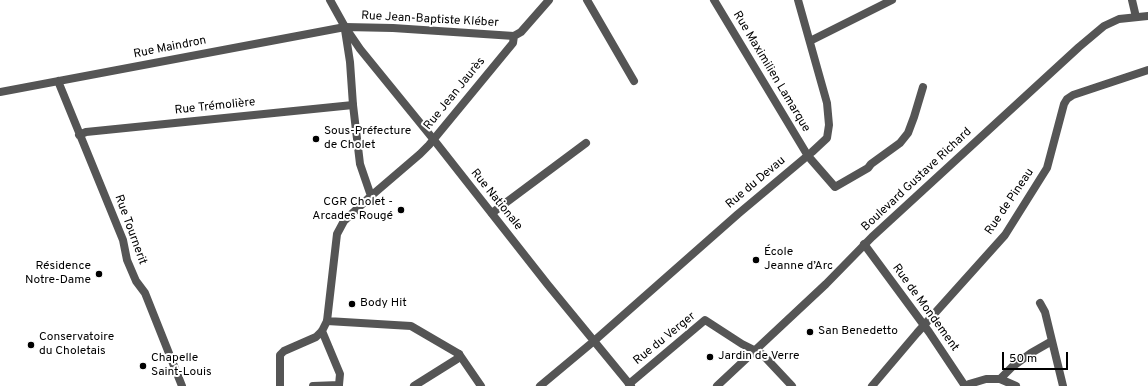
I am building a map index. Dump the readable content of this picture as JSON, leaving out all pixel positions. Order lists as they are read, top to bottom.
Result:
{
  "streets": {
    "street": [
      "Rue Jean-Baptiste Kléber",
      "Rue Maindron",
      "Rue Maximilien Lamarque",
      "Rue Jean Jaurès",
      "Rue Trémolière",
      "Boulevard Gustave Richard",
      "Rue du Devau",
      "Rue Nationale",
      "Rue de Pineau",
      "Rue Tournerit",
      "Rue de Mondement",
      "Rue du Verger"
    ]
  },
  "crossings": [
    ["Rue Jean-Baptiste Kléber", "Rue Maindron"],
    ["Rue Jean-Baptiste Kléber", "Rue Jean Jaurès"],
    ["Rue Jean-Baptiste Kléber", "Rue Nationale"],
    ["Rue Maindron", "Rue Nationale"],
    ["Rue Maindron", "Rue Tournerit"],
    ["Rue Maximilien Lamarque", "Rue du Devau"],
    ["Rue Jean Jaurès", "Rue Nationale"],
    ["Rue Trémolière", "Rue Tournerit"],
    ["Boulevard Gustave Richard", "Rue de Mondement"],
    ["Boulevard Gustave Richard", "Rue du Verger"],
    ["Rue du Devau", "Rue Nationale"],
    ["Rue Nationale", "Rue du Verger"],
    ["Rue de Pineau", "Rue de Mondement"]
  ],
  "places": [
    "Sous-Préfecture de Cholet",
    "CGR Cholet - Arcades Rougé",
    "École Jeanne d’Arc",
    "Résidence Notre-Dame",
    "Body Hit",
    "San Benedetto",
    "Conservatoire du Choletais",
    "Jardin de Verre",
    "Chapelle Saint-Louis"
  ],
  "scale_bar": "50 m"
}
